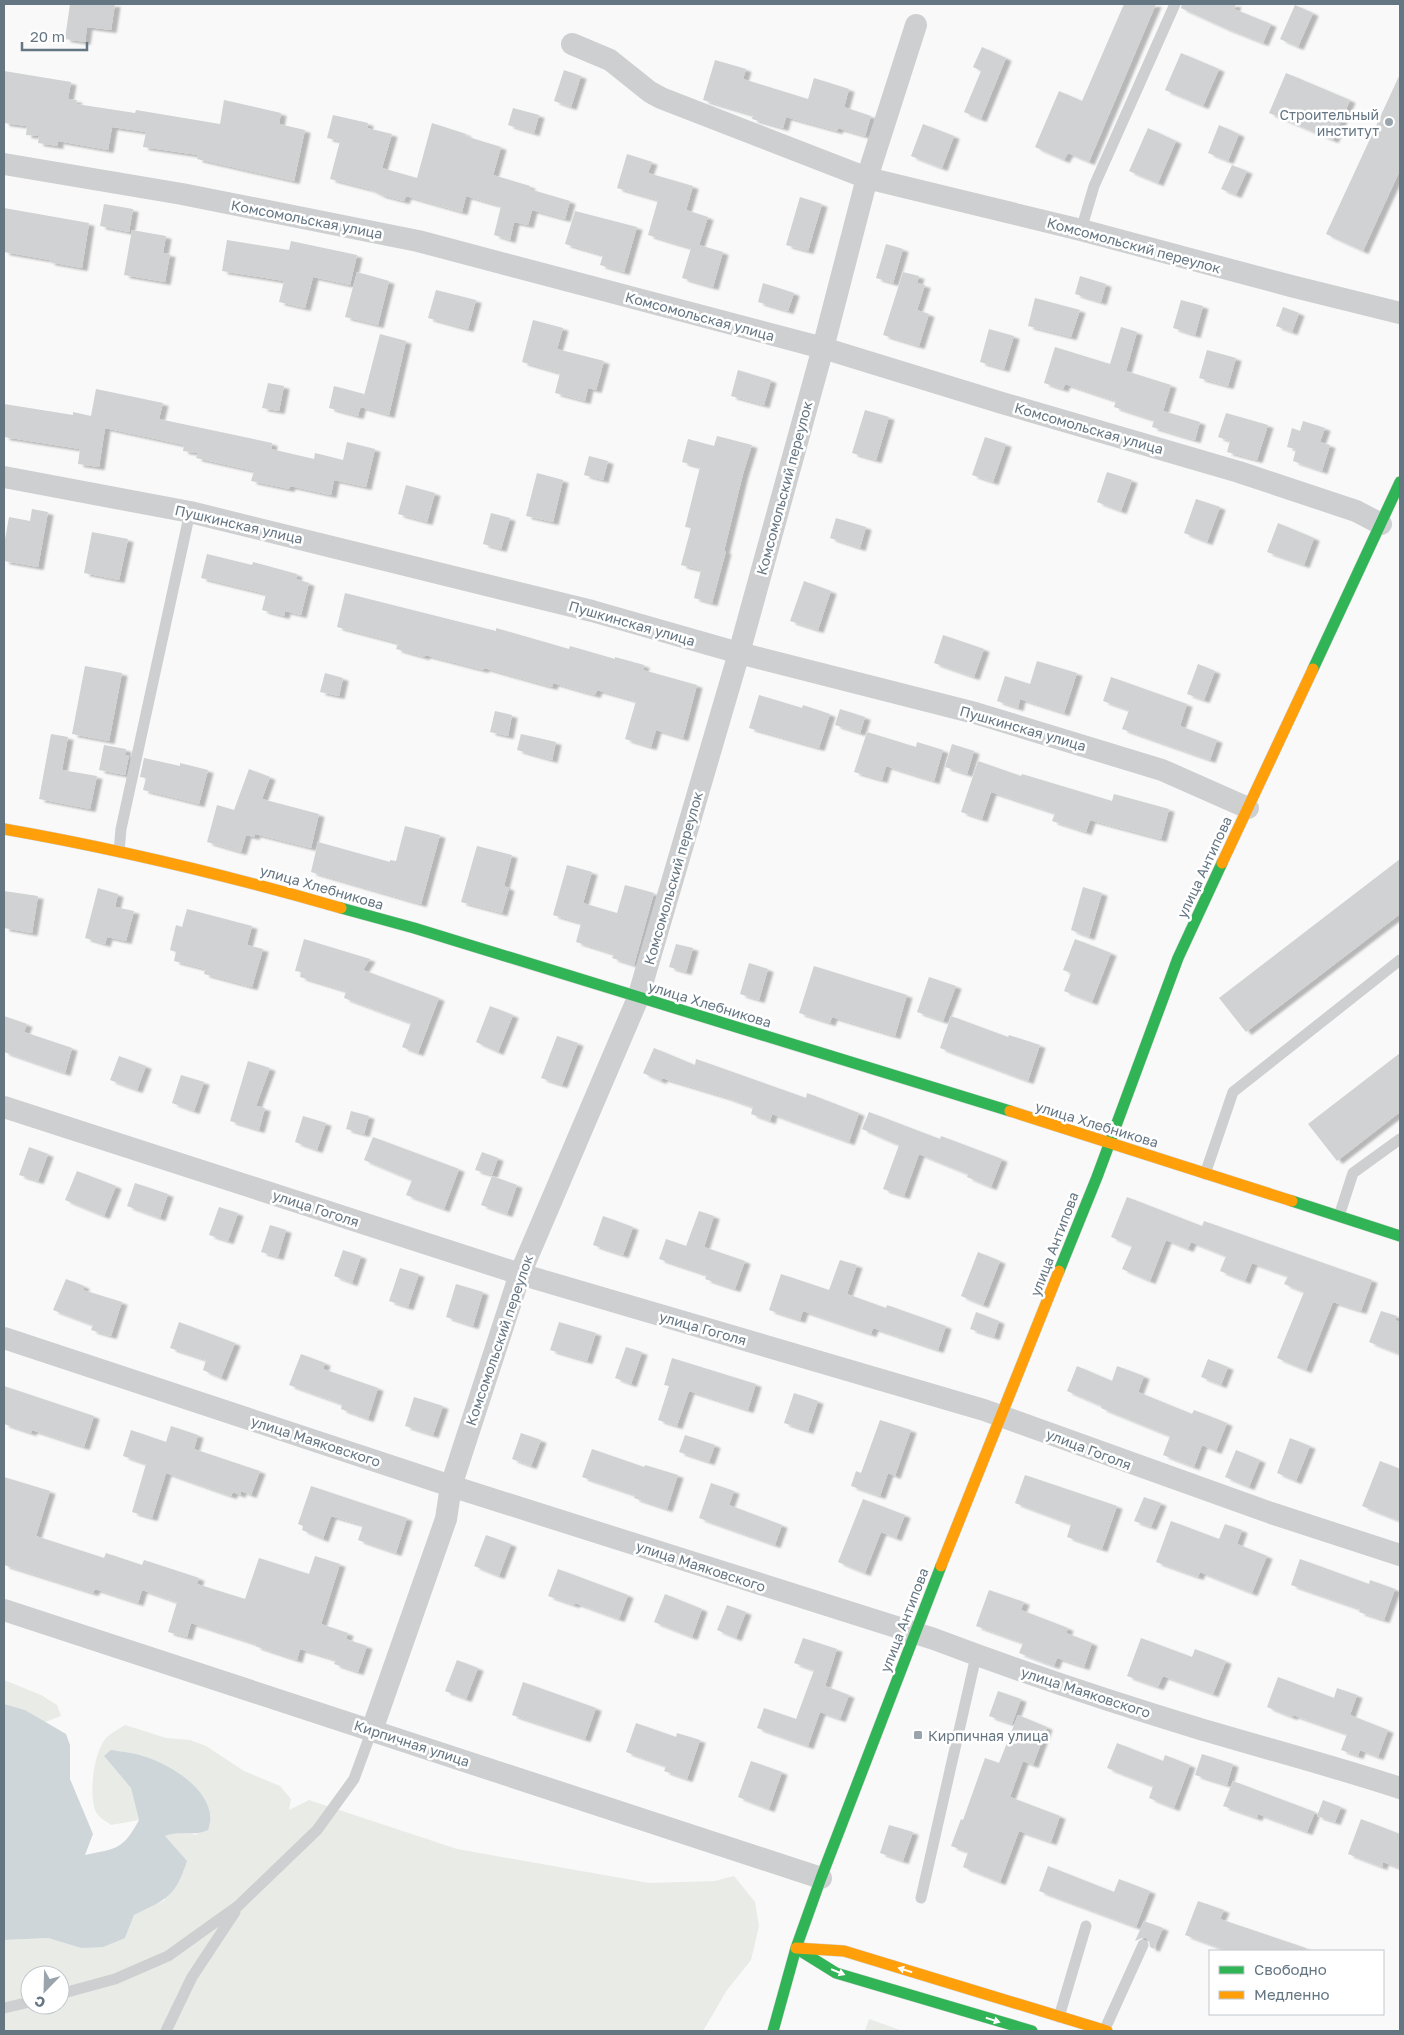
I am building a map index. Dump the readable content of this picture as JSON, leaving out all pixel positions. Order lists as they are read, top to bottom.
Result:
{
  "streets": {
    "street": [
      "Комсомольская улица",
      "Комсомольский переулок",
      "Пушкинская улица",
      "улица Антипова",
      "улица Хлебникова",
      "улица Гоголя",
      "улица Маяковского",
      "Кирпичная улица"
    ]
  },
  "crossings": [
    ["Комсомольская улица", "Комсомольский переулок"],
    ["Комсомольская улица", "улица Антипова"],
    ["Комсомольский переулок", "Пушкинская улица"],
    ["Комсомольский переулок", "улица Хлебникова"],
    ["Комсомольский переулок", "улица Гоголя"],
    ["Комсомольский переулок", "улица Маяковского"],
    ["Комсомольский переулок", "Кирпичная улица"],
    ["Пушкинская улица", "улица Антипова"],
    ["улица Антипова", "улица Хлебникова"],
    ["улица Антипова", "улица Гоголя"],
    ["улица Антипова", "улица Маяковского"],
    ["улица Антипова", "Кирпичная улица"]
  ],
  "places": {
    "other": ["Строительный институт"],
    "transit": ["Кирпичная улица"]
  },
  "legend": ["Свободно", "Медленно"],
  "scale_bar": "20 m",
  "north": "bottom left"
}
